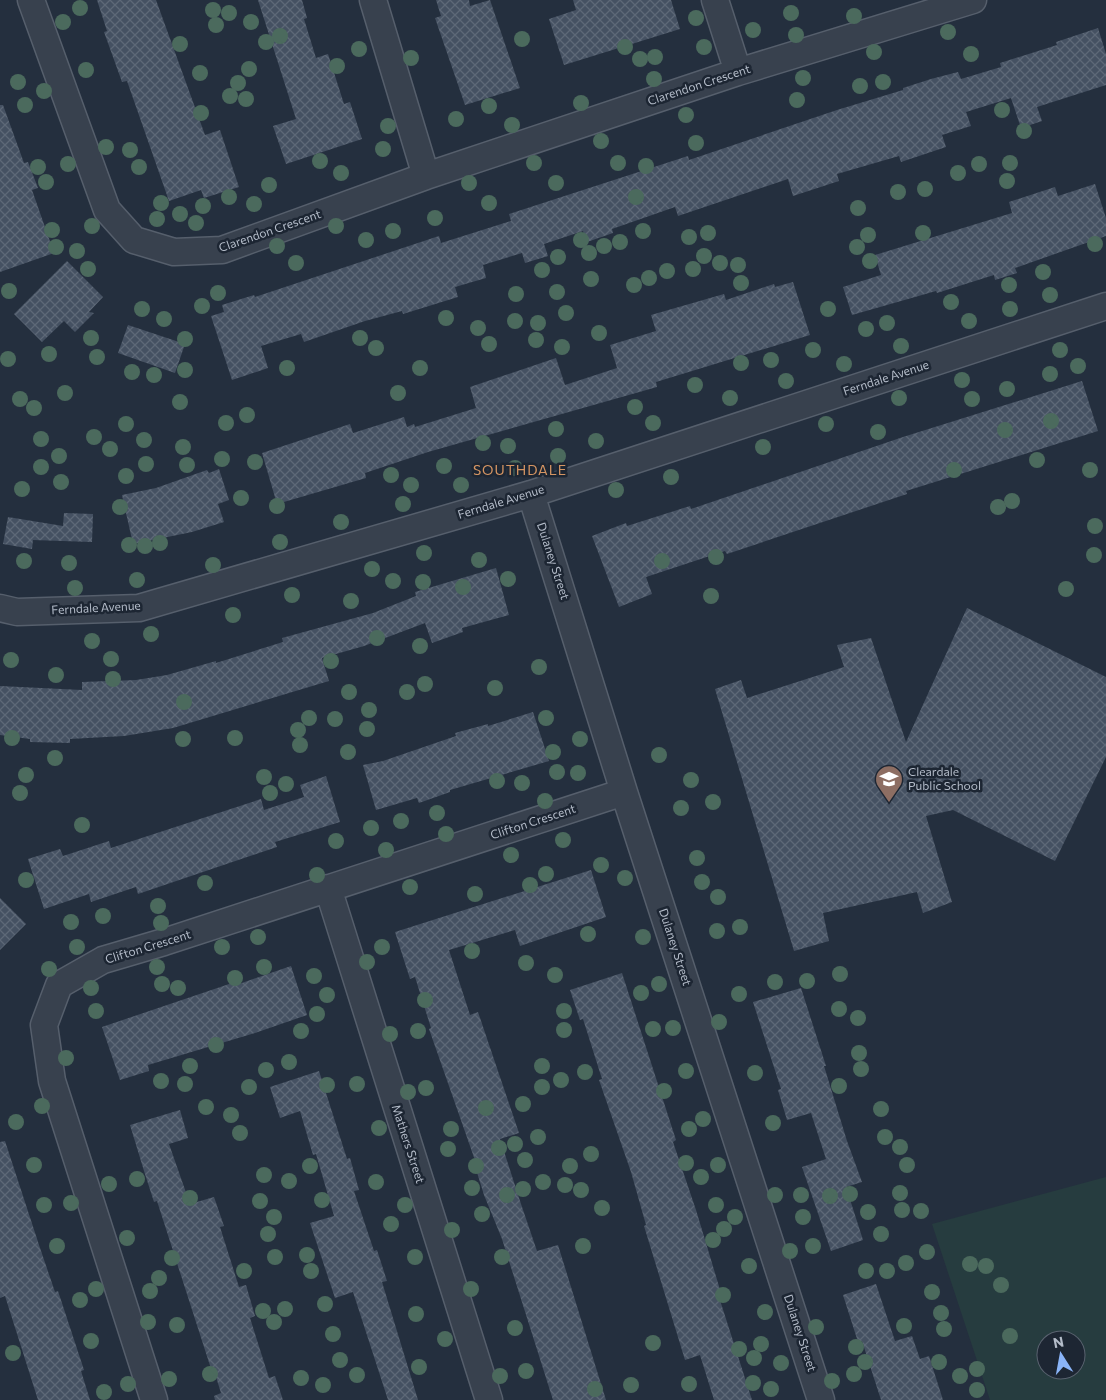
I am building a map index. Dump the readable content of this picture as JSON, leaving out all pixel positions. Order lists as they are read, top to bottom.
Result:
{
  "streets": {
    "street": [
      "Clarendon Crescent",
      "Ferndale Avenue",
      "Dulaney Street",
      "Clifton Crescent",
      "Mathers Street"
    ]
  },
  "crossings": [
    ["Ferndale Avenue", "Dulaney Street"],
    ["Dulaney Street", "Clifton Crescent"],
    ["Clifton Crescent", "Mathers Street"]
  ],
  "districts": ["SOUTHDALE"],
  "places": {
    "school or university": ["Cleardale Public School"]
  },
  "north": "top"
}
